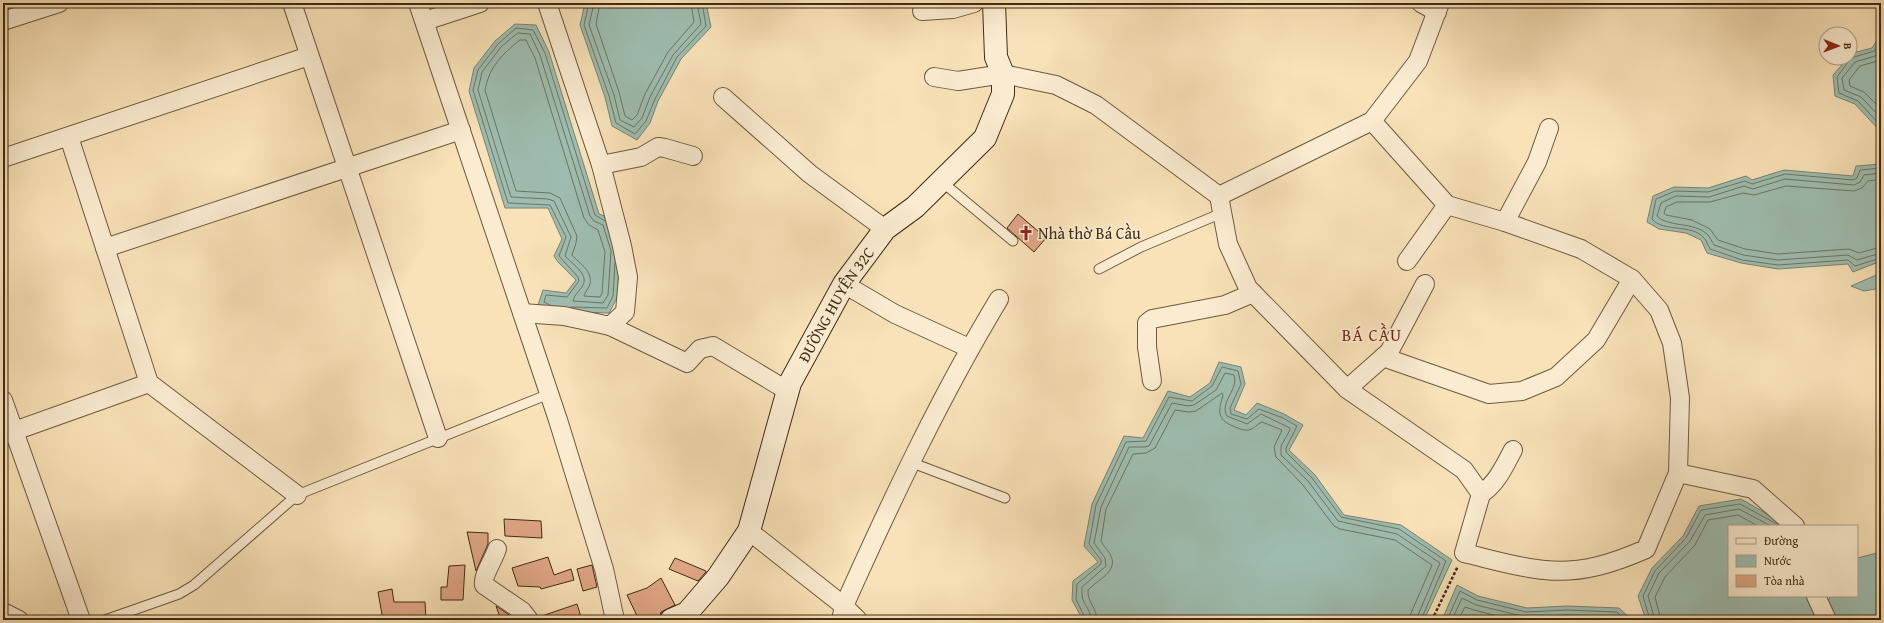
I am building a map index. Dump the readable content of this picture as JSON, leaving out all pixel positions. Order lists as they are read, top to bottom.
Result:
{
  "streets": {
    "street": ["ĐƯỜNG HUYỆN 32C"]
  },
  "districts": ["BÁ CẦU"],
  "places": {
    "church": ["Nhà thờ Bá Cầu"]
  },
  "legend": ["Đường", "Nước", "Tòa nhà"],
  "north": "right"
}
